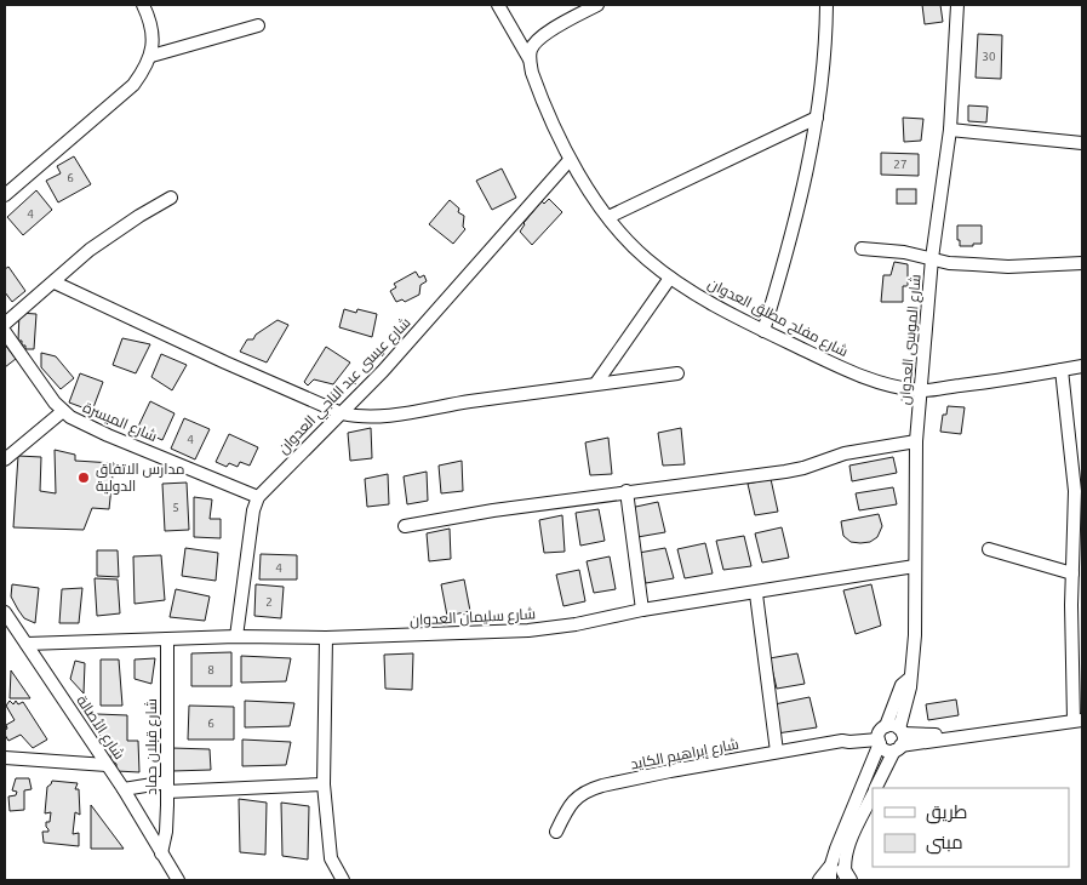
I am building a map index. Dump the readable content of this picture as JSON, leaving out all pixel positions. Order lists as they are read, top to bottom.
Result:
{
  "streets": {
    "street": [
      "شارع مفلح مطلق العدوان",
      "شارع الموسى العدوان",
      "شارع عيسى عبد الناجي العدوان",
      "شارع الميسرة",
      "شارع سليمان العدوان",
      "شارع الأصالة",
      "شارع قبلان حماد",
      "شارع إبراهيم الكايد"
    ]
  },
  "crossings": [
    ["شارع مفلح مطلق العدوان", "شارع الموسى العدوان"],
    ["شارع مفلح مطلق العدوان", "شارع عيسى عبد الناجي العدوان"],
    ["شارع الموسى العدوان", "شارع سليمان العدوان"],
    ["شارع الموسى العدوان", "شارع إبراهيم الكايد"],
    ["شارع عيسى عبد الناجي العدوان", "شارع الميسرة"],
    ["شارع سليمان العدوان", "شارع الأصالة"],
    ["شارع سليمان العدوان", "شارع قبلان حماد"],
    ["شارع الأصالة", "شارع قبلان حماد"]
  ],
  "places": ["مدارس الاتفاق الدولية"],
  "house_numbers": [
    "30",
    "27",
    "6",
    "4",
    "4",
    "5",
    "4",
    "2",
    "8",
    "6"
  ],
  "legend": ["طريق", "مبنى"]
}
